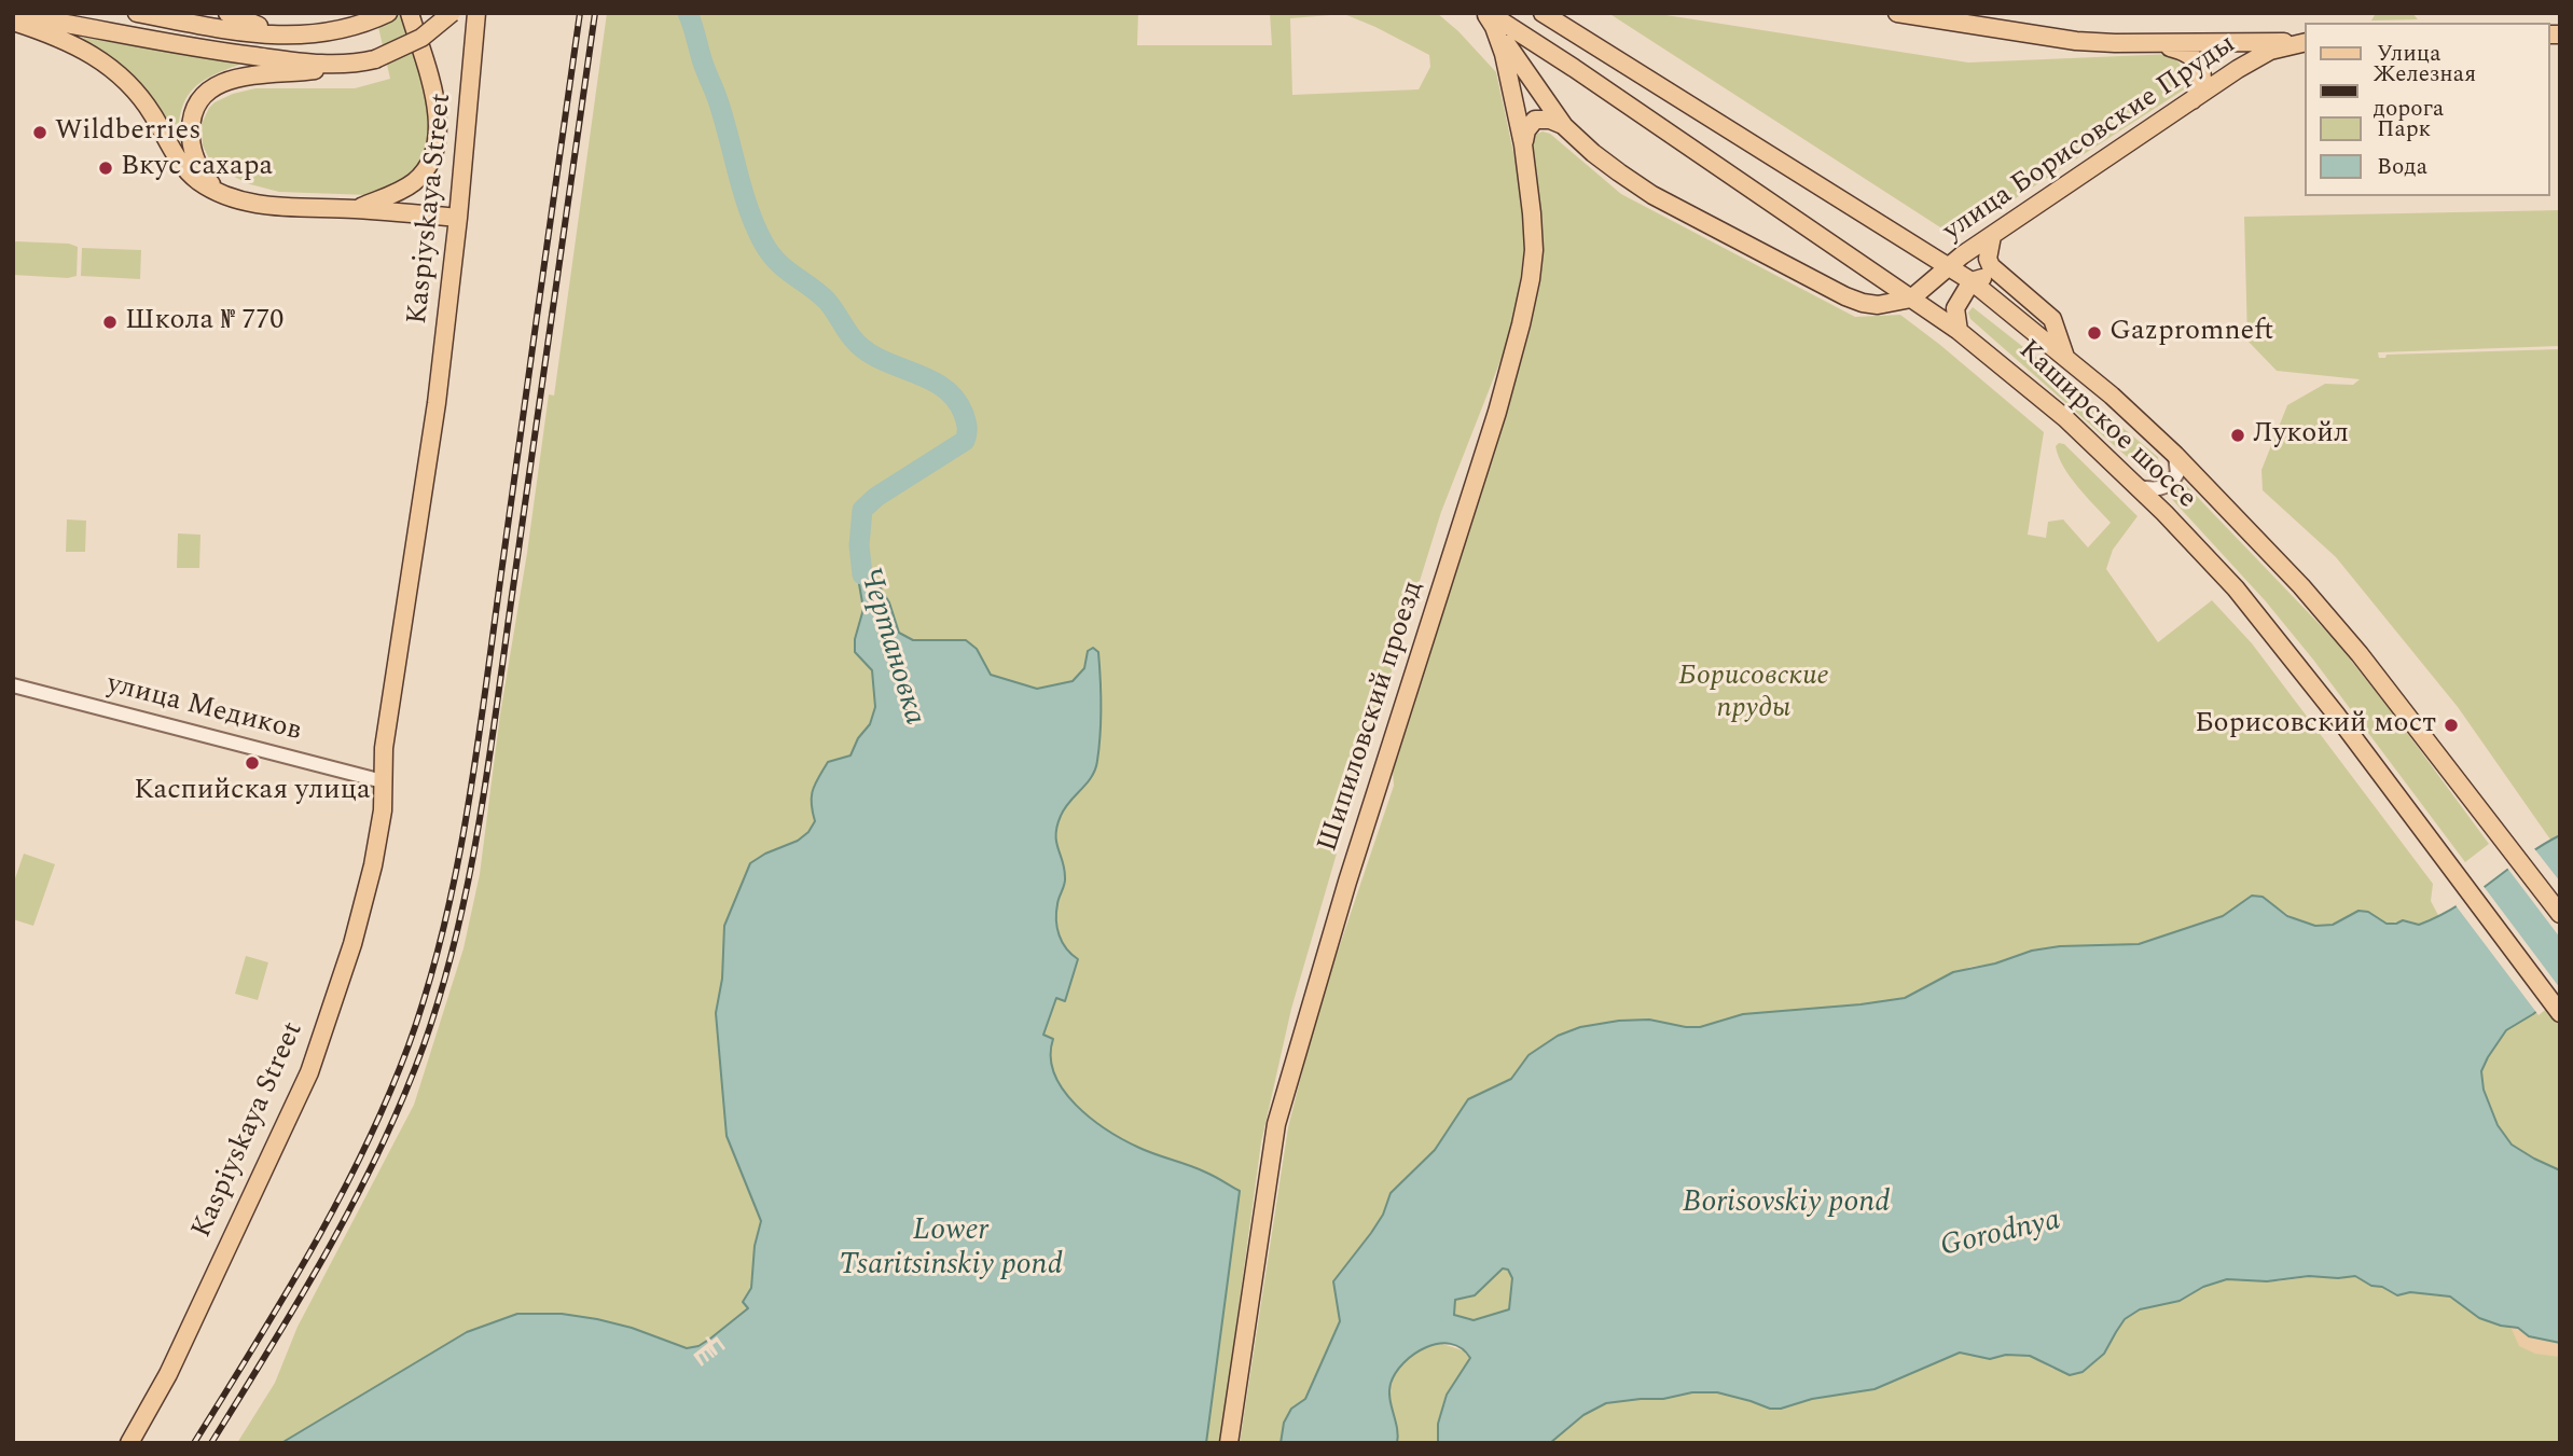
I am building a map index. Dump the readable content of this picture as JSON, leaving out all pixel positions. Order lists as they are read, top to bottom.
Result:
{
  "streets": {
    "main road": [
      "улица Борисовские Пруды",
      "Kaspiyskaya Street",
      "Каширское шоссе",
      "Шипиловский проезд"
    ],
    "street": ["улица Медиков"]
  },
  "crossings": [
    ["улица Борисовские Пруды", "Каширское шоссе"],
    ["Kaspiyskaya Street", "улица Медиков"],
    ["Каширское шоссе", "Шипиловский проезд"]
  ],
  "water": [
    "Чертановка",
    "Borisovskiy pond",
    "Lower Tsaritsinskiy pond",
    "Gorodnya"
  ],
  "parks": ["Борисовские пруды"],
  "places": [
    "Wildberries",
    "Вкус сахара",
    "Школа № 770",
    "Gazpromneft",
    "Лукойл",
    "Борисовский мост",
    "Каспийская улица"
  ],
  "legend": [
    "Улица",
    "Железная дорога",
    "Парк",
    "Вода"
  ]
}
